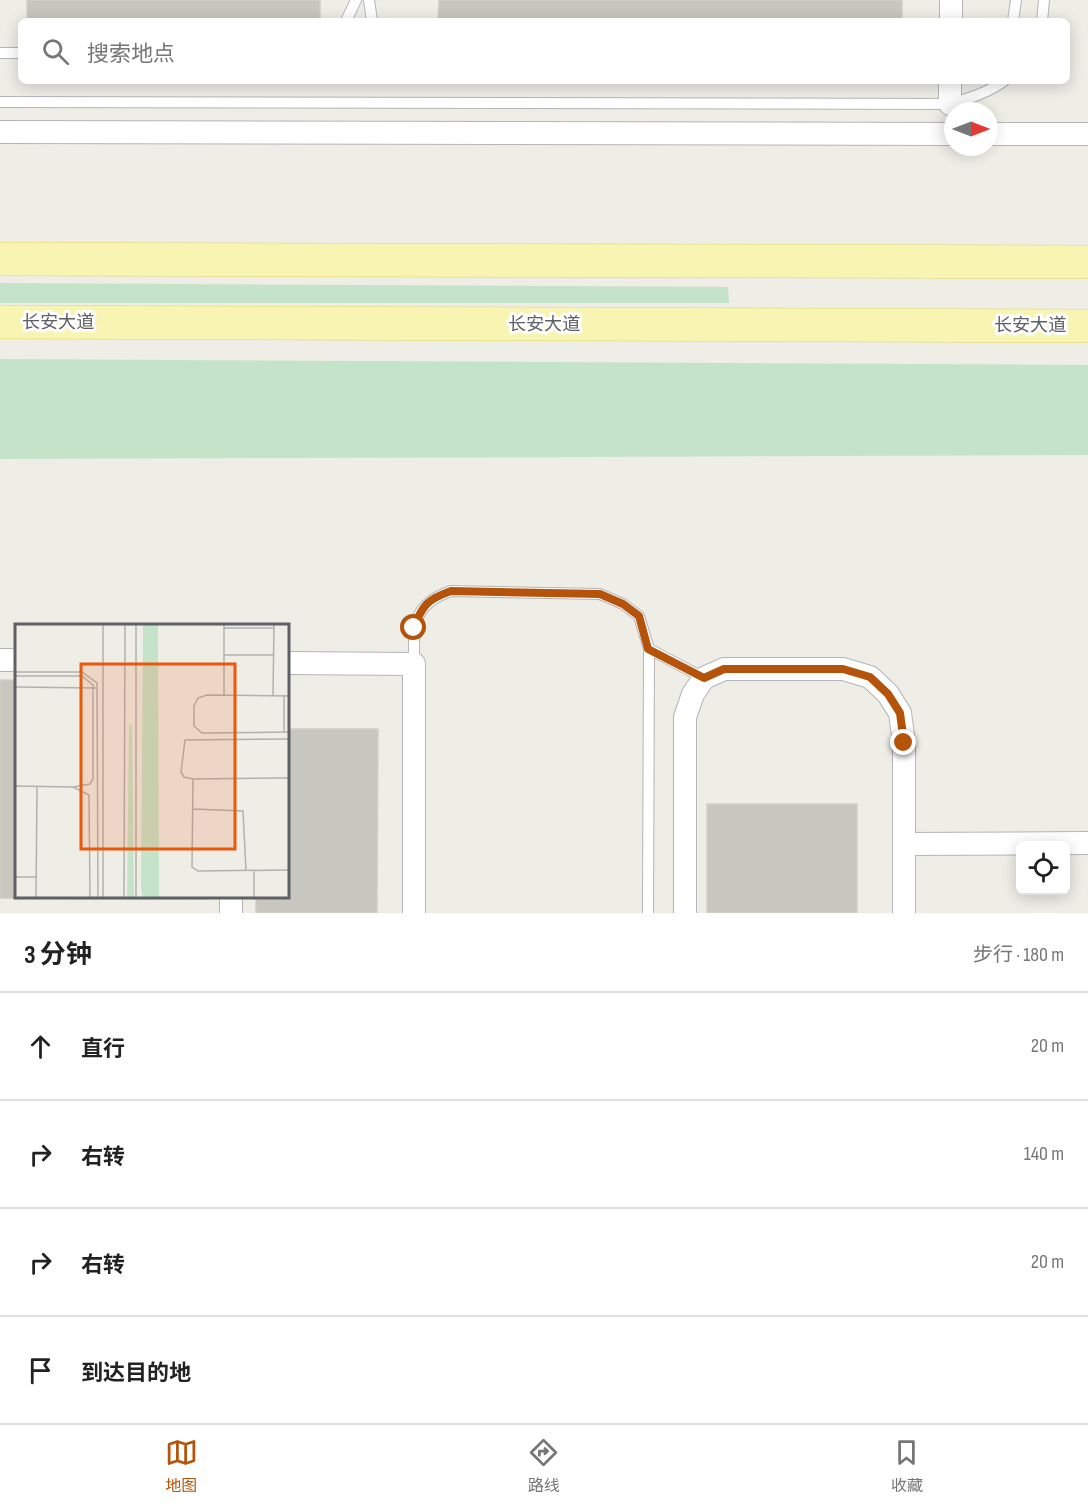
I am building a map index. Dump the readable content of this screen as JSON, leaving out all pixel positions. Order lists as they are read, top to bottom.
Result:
{
  "streets": {
    "main road": ["长安大道"]
  },
  "north": "right",
  "page": {
    "search": "搜索地点",
    "heading": ["3 分钟", "步行 · 180 m"],
    "list": [
      ["直行", "20 m"],
      ["右转", "140 m"],
      ["右转", "20 m"],
      "到达目的地"
    ],
    "nav": ["地图", "路线", "收藏"]
  }
}
